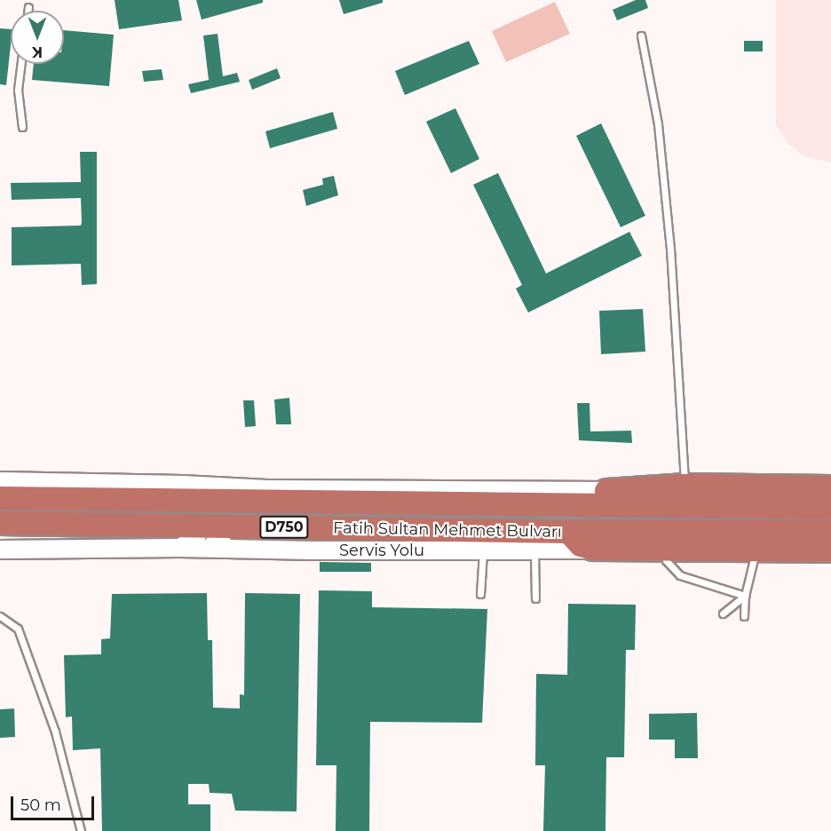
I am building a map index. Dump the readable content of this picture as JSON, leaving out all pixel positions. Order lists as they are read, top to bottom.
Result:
{
  "streets": {
    "highway": ["D750", "Fatih Sultan Mehmet Bulvarı"],
    "street": ["Servis Yolu"]
  },
  "scale_bar": "50 m",
  "north": "bottom"
}
